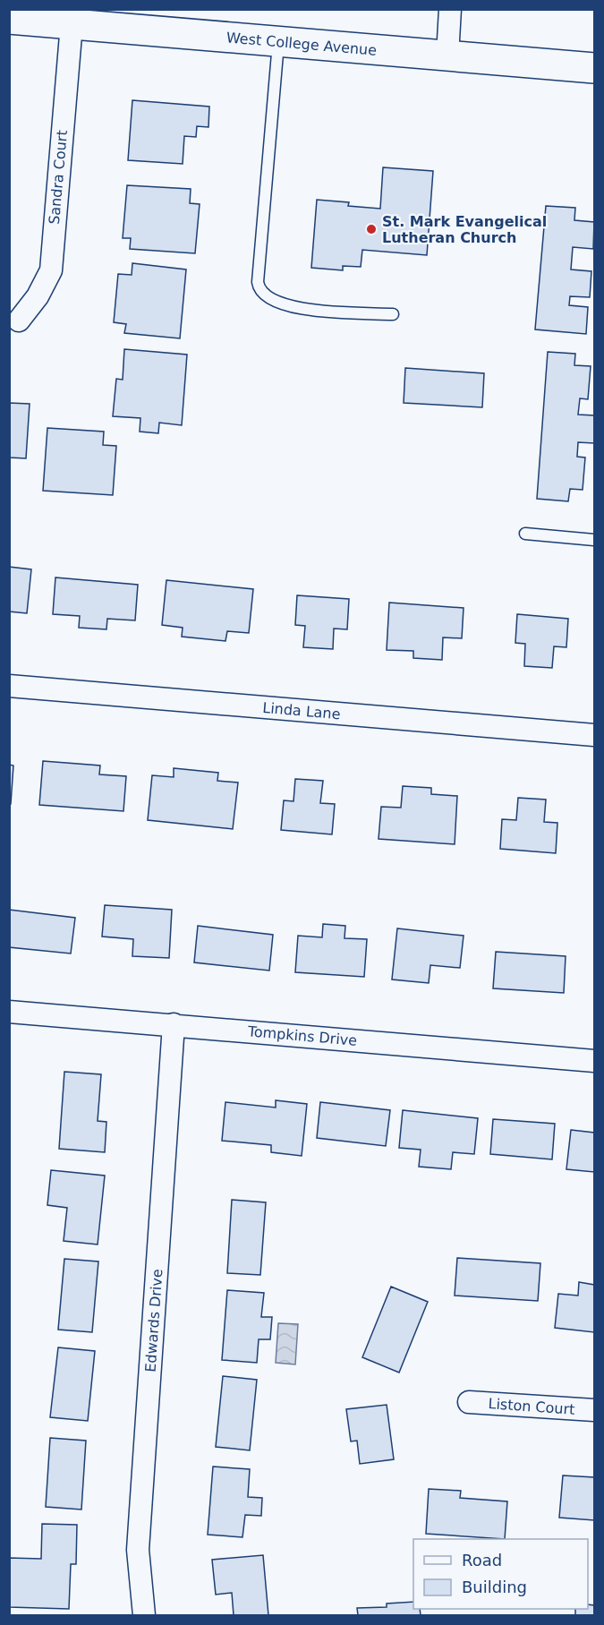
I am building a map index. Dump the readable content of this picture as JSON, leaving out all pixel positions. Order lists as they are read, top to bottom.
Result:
{
  "streets": {
    "main road": ["West College Avenue"],
    "street": [
      "Sandra Court",
      "Linda Lane",
      "Tompkins Drive",
      "Edwards Drive",
      "Liston Court"
    ]
  },
  "crossings": [
    ["West College Avenue", "Sandra Court"],
    ["Tompkins Drive", "Edwards Drive"]
  ],
  "places": ["St. Mark Evangelical Lutheran Church"],
  "legend": ["Road", "Building"]
}
